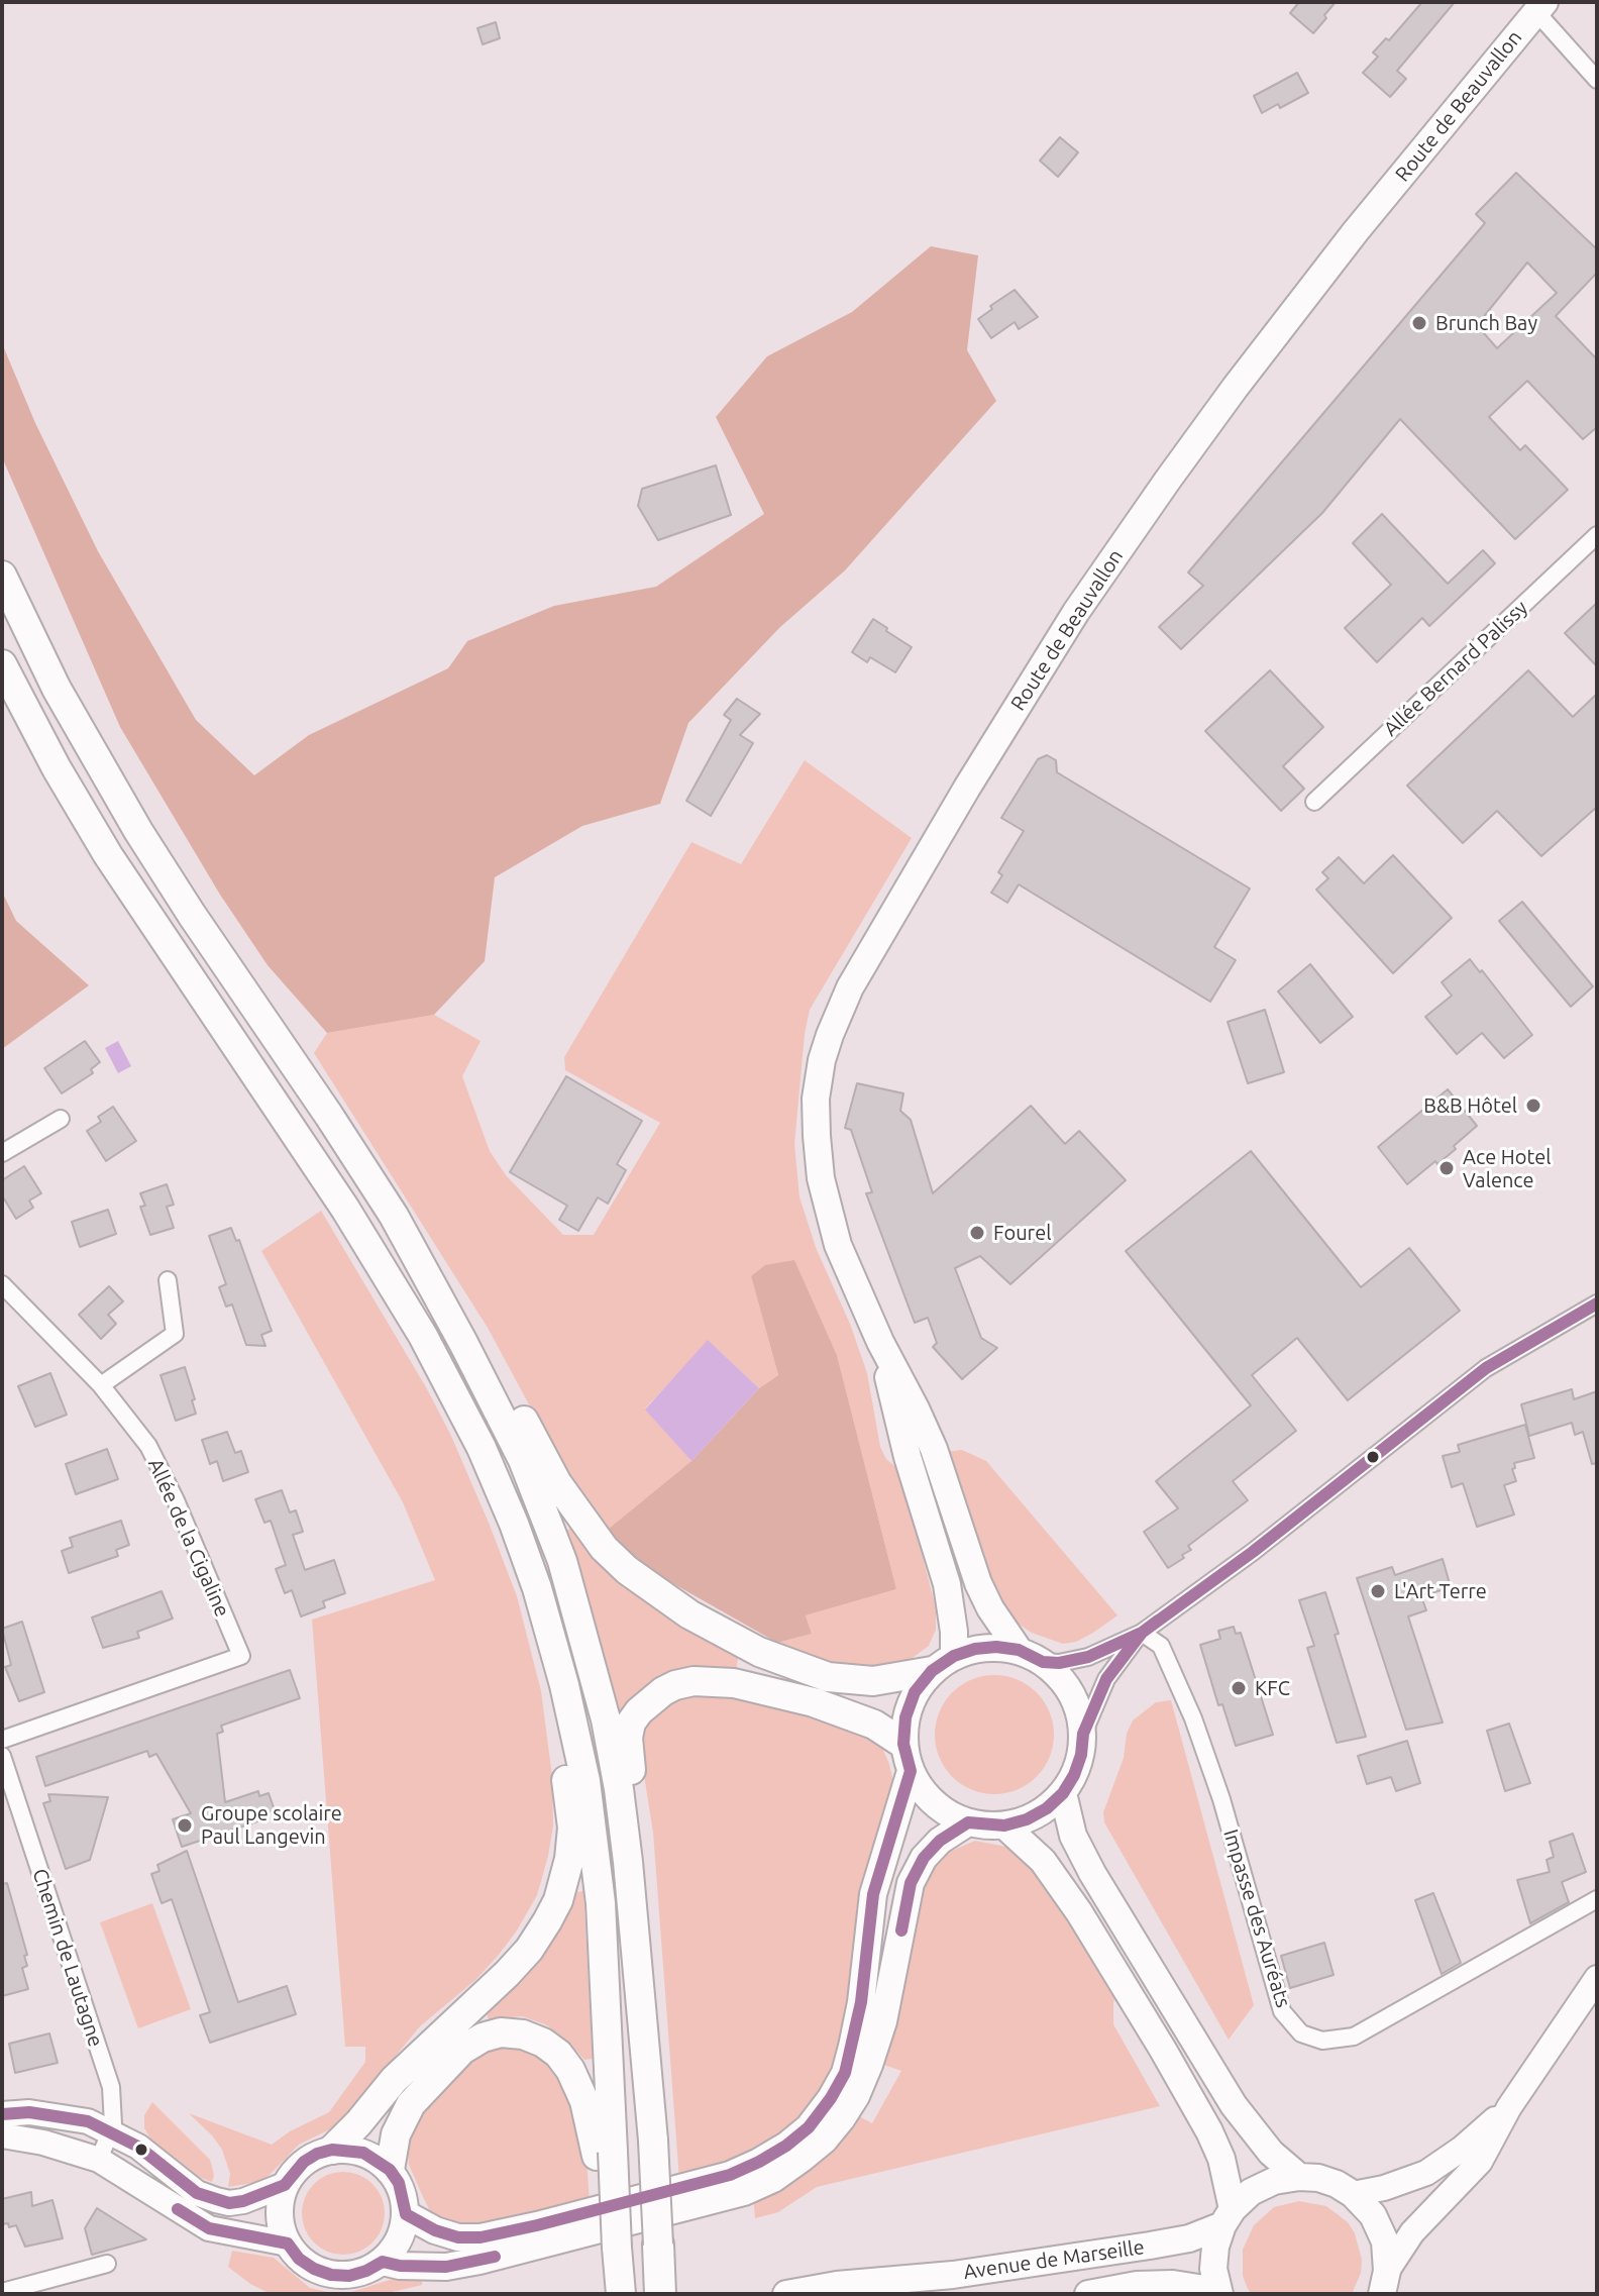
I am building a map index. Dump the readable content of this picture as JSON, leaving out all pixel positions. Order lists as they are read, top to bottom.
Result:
{
  "streets": {
    "main road": ["Route de Beauvallon", "Avenue de Marseille"],
    "street": [
      "Allée Bernard Palissy",
      "Allée de la Cigaline",
      "Impasse des Auréats",
      "Chemin de Lautagne"
    ]
  },
  "places": [
    "Brunch Bay",
    "B&B Hôtel",
    "Ace Hotel Valence",
    "Fourel",
    "L'Art Terre",
    "KFC",
    "Groupe scolaire Paul Langevin"
  ]
}
